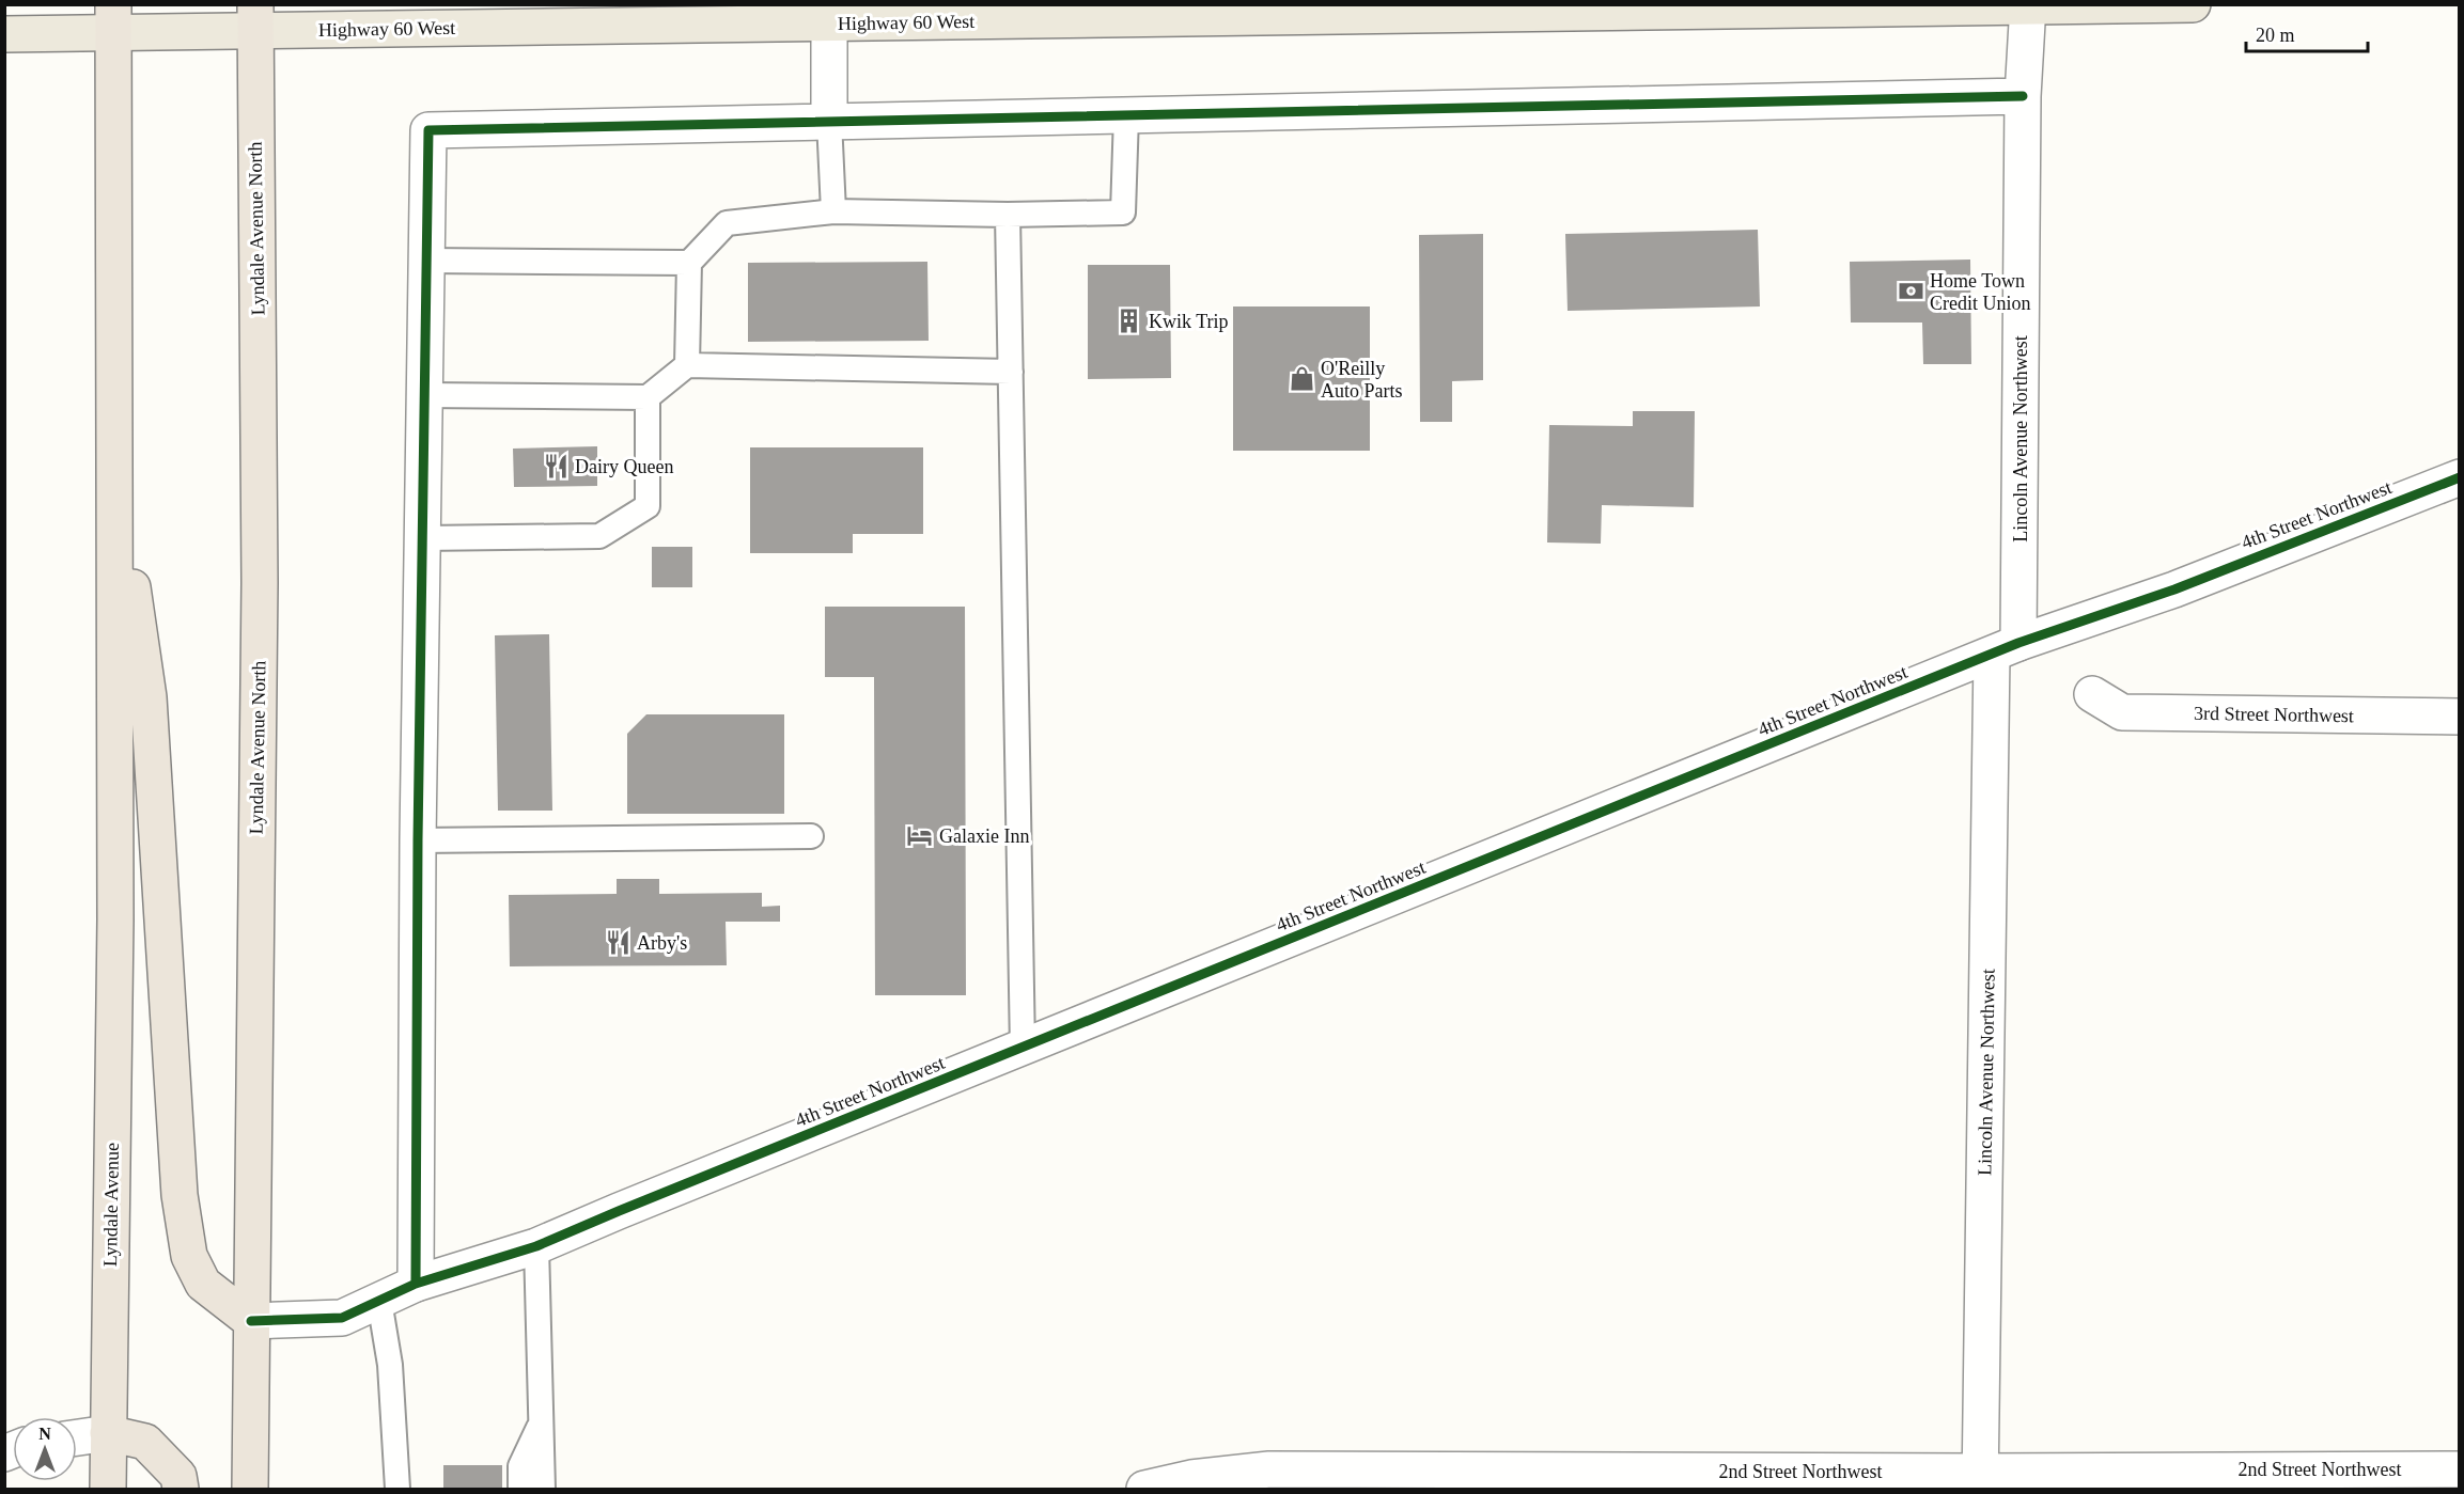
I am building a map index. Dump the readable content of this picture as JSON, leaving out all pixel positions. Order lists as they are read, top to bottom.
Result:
{
  "streets": {
    "highway": ["Lyndale Avenue North", "Lyndale Avenue"],
    "main road": ["Highway 60 West"],
    "street": [
      "Lincoln Avenue Northwest",
      "4th Street Northwest",
      "3rd Street Northwest",
      "2nd Street Northwest"
    ]
  },
  "crossings": [
    ["Highway 60 West", "Lyndale Avenue North"],
    ["Highway 60 West", "Lincoln Avenue Northwest"],
    ["Lyndale Avenue North", "4th Street Northwest"],
    ["Lincoln Avenue Northwest", "4th Street Northwest"],
    ["Lincoln Avenue Northwest", "2nd Street Northwest"]
  ],
  "places": {
    "bank": ["Home Town Credit Union"],
    "building": ["Kwik Trip"],
    "shop": ["O'Reilly Auto Parts"],
    "restaurant": ["Dairy Queen", "Arby's"],
    "hotel": ["Galaxie Inn"]
  },
  "scale_bar": "20 m",
  "north": "top"
}
